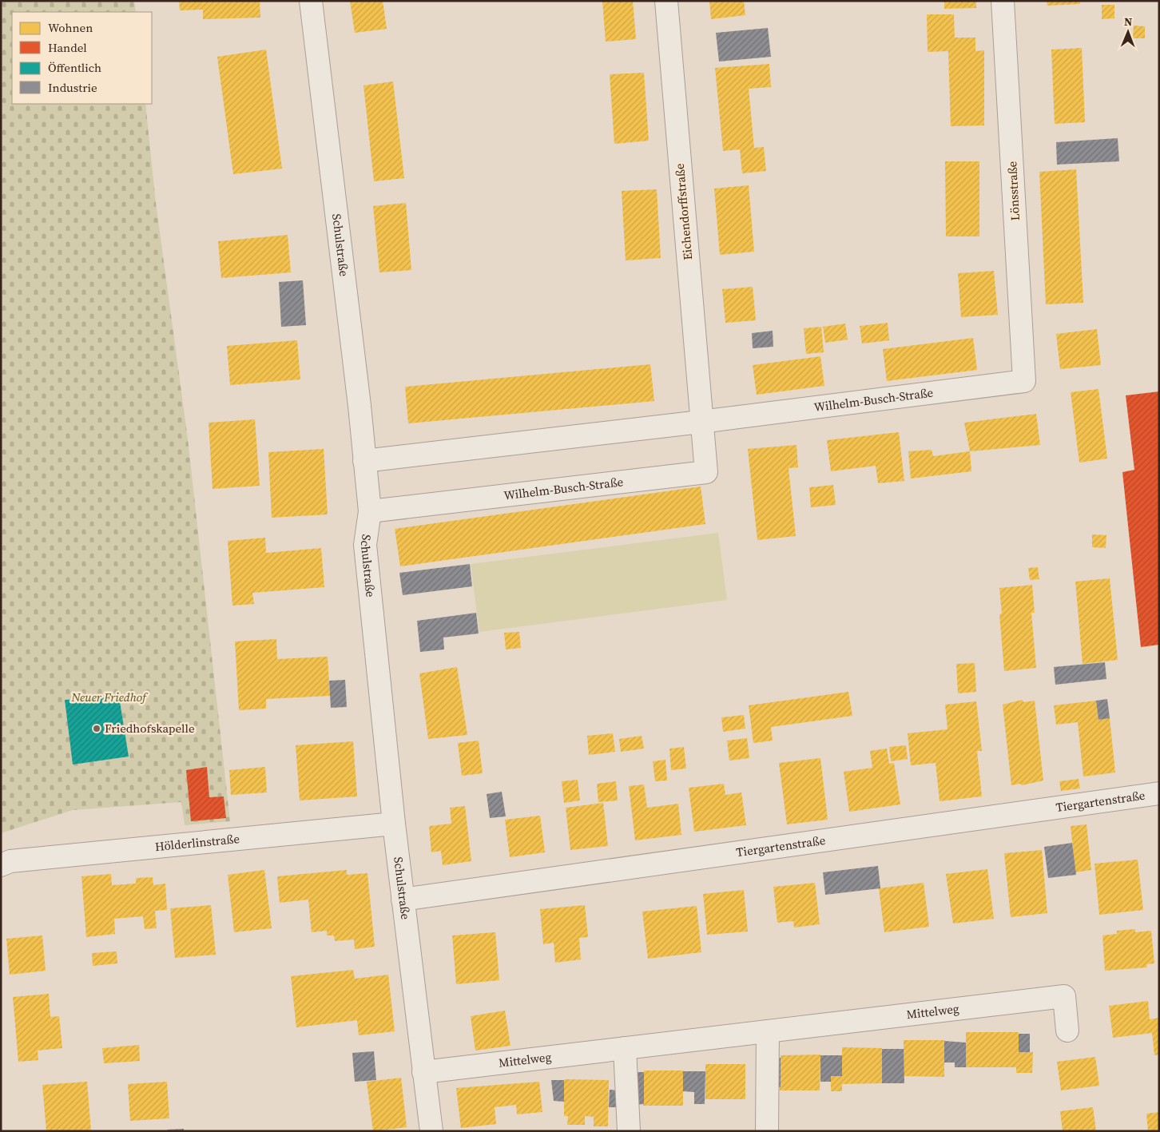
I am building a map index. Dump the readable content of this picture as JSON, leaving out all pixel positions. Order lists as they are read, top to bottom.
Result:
{
  "streets": {
    "street": [
      "Lönsstraße",
      "Eichendorffstraße",
      "Schulstraße",
      "Wilhelm-Busch-Straße",
      "Tiergartenstraße",
      "Hölderlinstraße",
      "Mittelweg"
    ]
  },
  "crossings": [
    ["Lönsstraße", "Wilhelm-Busch-Straße"],
    ["Eichendorffstraße", "Wilhelm-Busch-Straße"],
    ["Schulstraße", "Wilhelm-Busch-Straße"],
    ["Schulstraße", "Tiergartenstraße"],
    ["Schulstraße", "Hölderlinstraße"],
    ["Schulstraße", "Mittelweg"]
  ],
  "parks": ["Neuer Friedhof"],
  "places": ["Friedhofskapelle"],
  "legend": [
    "Wohnen",
    "Handel",
    "Öffentlich",
    "Industrie"
  ],
  "north": "top"
}
